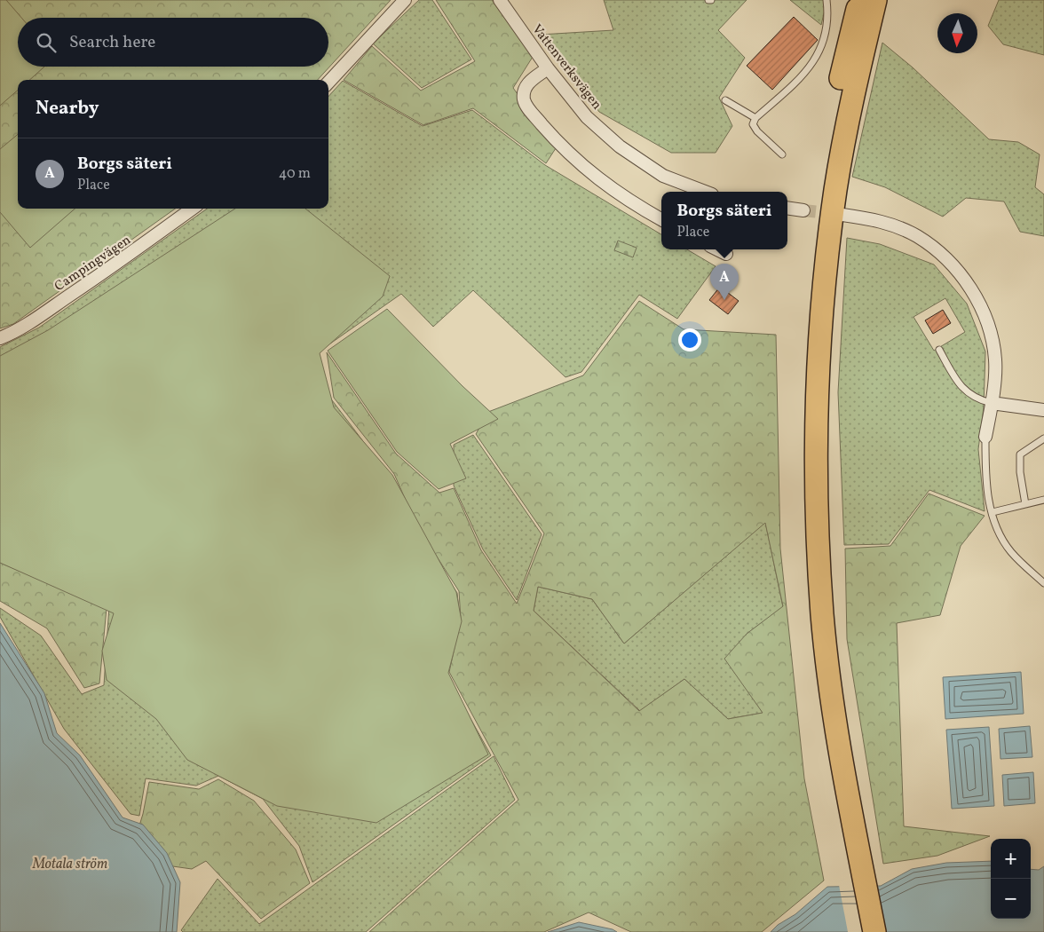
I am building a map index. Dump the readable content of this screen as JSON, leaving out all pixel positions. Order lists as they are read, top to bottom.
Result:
{
  "streets": {
    "street": ["Vattenverksvägen", "Campingvägen"]
  },
  "water": ["Motala ström"],
  "north": "bottom",
  "page": {
    "search": "Search here",
    "heading": "Nearby",
    "list": [
      {
        "mark": "A",
        "name": "Borgs säteri",
        "note": "Place",
        "value": "40 m"
      }
    ],
    "popup": ["Borgs säteri", "Place"],
    "pins": "A",
    "map_buttons": ["+", "−"]
  }
}
